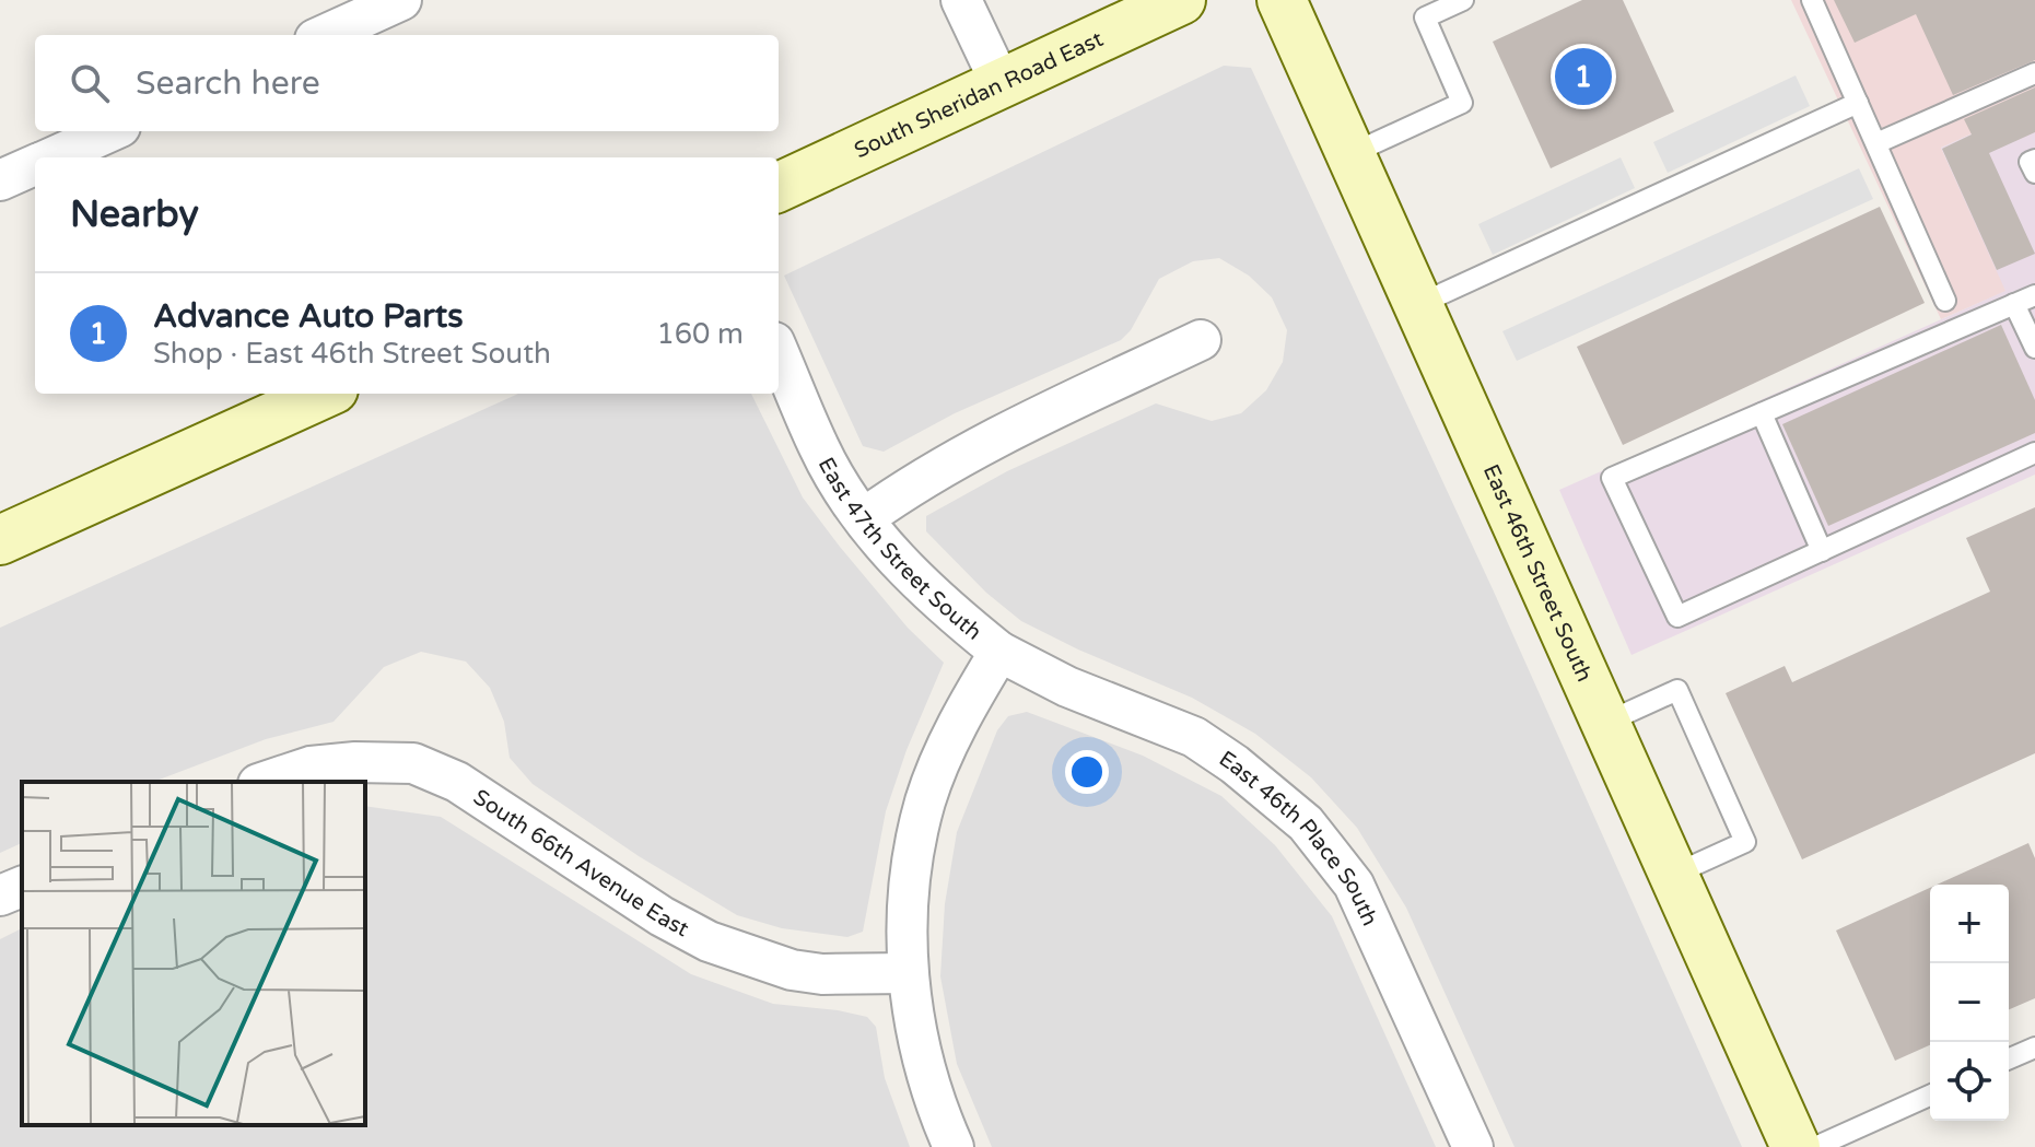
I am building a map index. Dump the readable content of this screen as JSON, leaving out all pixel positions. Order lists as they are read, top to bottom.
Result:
{
  "streets": {
    "street": [
      "South Sheridan Road East",
      "East 47th Street South",
      "East 46th Street South",
      "East 46th Place South",
      "South 66th Avenue East"
    ]
  },
  "crossings": [
    ["East 47th Street South", "East 46th Place South"],
    ["East 47th Street South", "South 66th Avenue East"]
  ],
  "page": {
    "search": "Search here",
    "pins": "1",
    "heading": "Nearby",
    "list": [
      {
        "mark": "1",
        "name": "Advance Auto Parts",
        "note": "Shop · East 46th Street South",
        "value": "160 m"
      }
    ],
    "map_buttons": ["+", "−"]
  }
}
